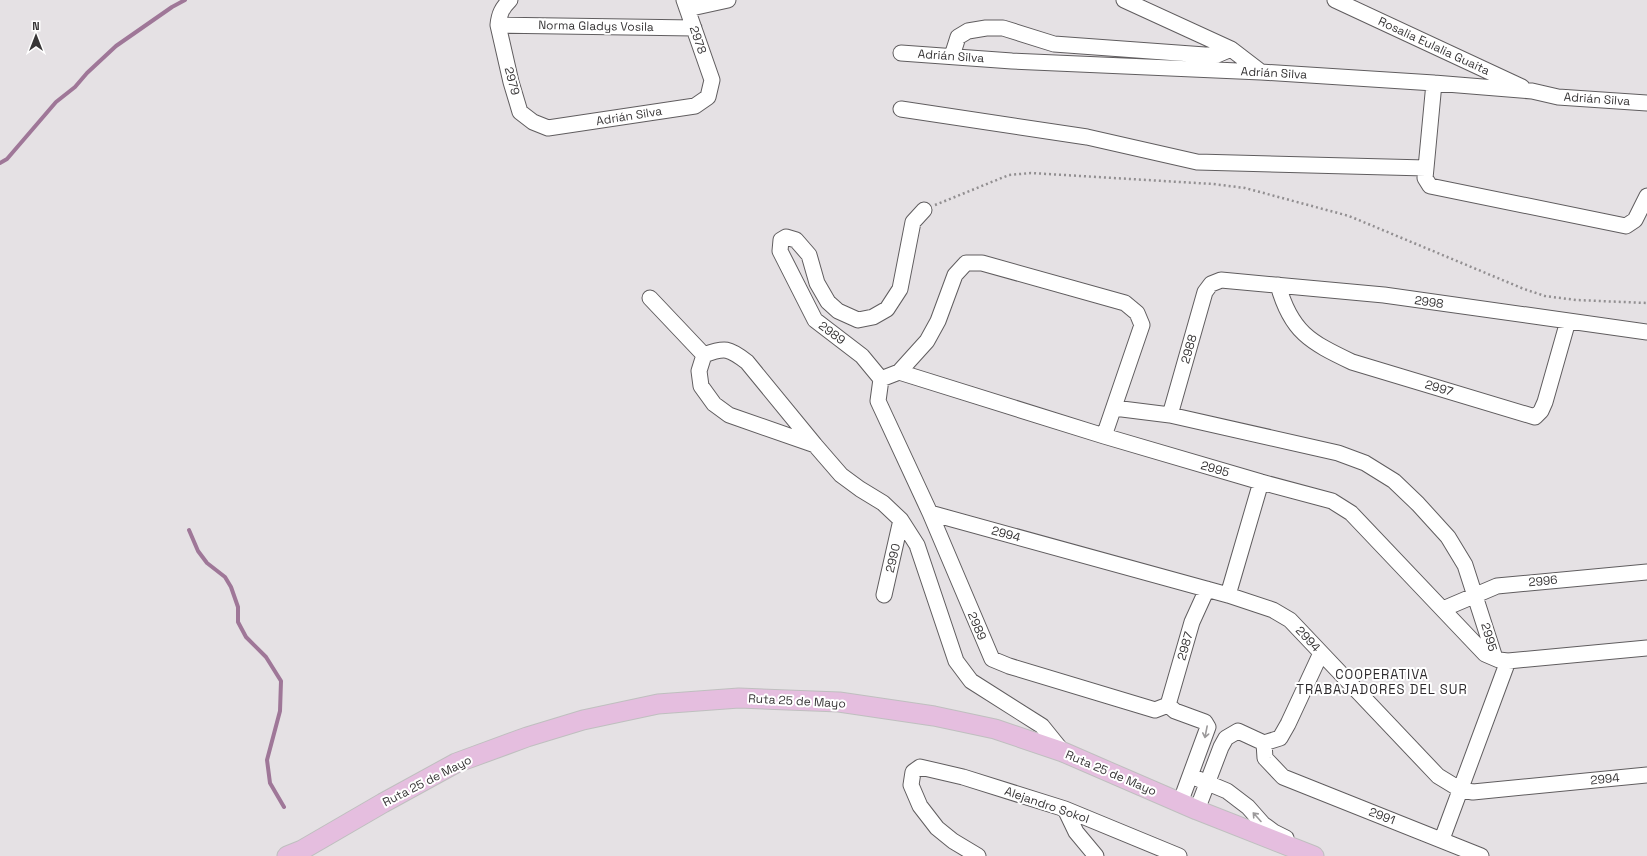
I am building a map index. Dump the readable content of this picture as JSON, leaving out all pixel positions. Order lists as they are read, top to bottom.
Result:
{
  "streets": {
    "main road": ["Ruta 25 de Mayo"],
    "street": [
      "Norma Gladys Vosila",
      "2978",
      "Rosalia Eulalia Guaita",
      "Adrián Silva",
      "2979",
      "2998",
      "2989",
      "2988",
      "2997",
      "2995",
      "2994",
      "2990",
      "2996",
      "2987",
      "Alejandro Sokol",
      "2991"
    ]
  },
  "crossings": [
    ["Norma Gladys Vosila", "2978"],
    ["Norma Gladys Vosila", "2979"],
    ["2978", "Adrián Silva"],
    ["Rosalia Eulalia Guaita", "Adrián Silva"],
    ["Adrián Silva", "2979"],
    ["2998", "2988"],
    ["2998", "2997"],
    ["2989", "2994"],
    ["2989", "2987"],
    ["2988", "2995"],
    ["2995", "2996"],
    ["2994", "2987"]
  ],
  "districts": ["COOPERATIVA TRABAJADORES DEL SUR"],
  "north": "top"
}
